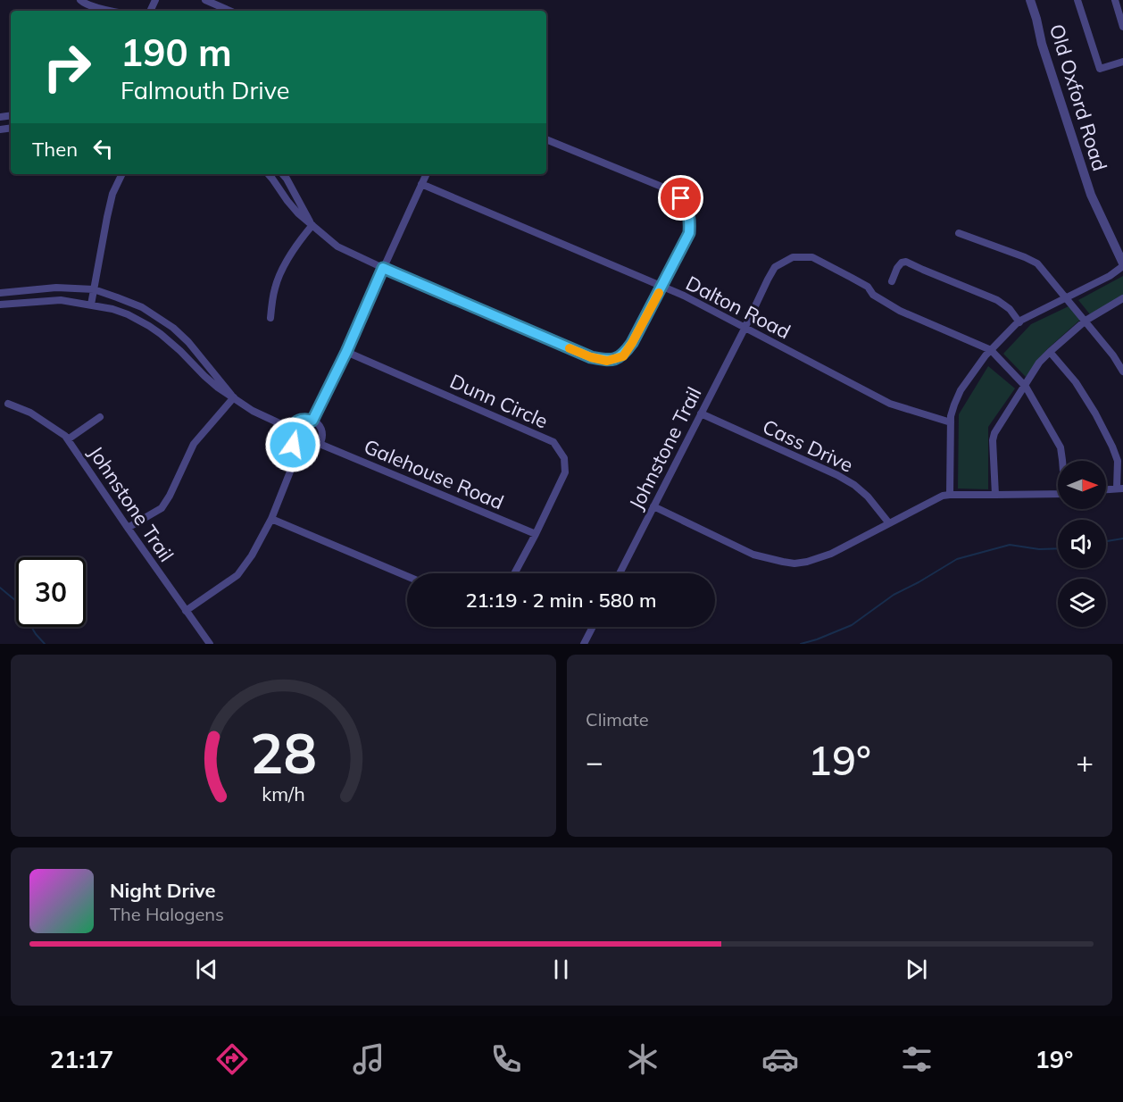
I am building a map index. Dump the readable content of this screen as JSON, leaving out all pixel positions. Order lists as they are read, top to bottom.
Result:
{
  "streets": {
    "street": [
      "Old Oxford Road",
      "Dalton Road",
      "Dunn Circle",
      "Cass Drive",
      "Johnstone Trail",
      "Galehouse Road"
    ]
  },
  "crossings": [
    ["Dalton Road", "Johnstone Trail"],
    ["Dunn Circle", "Galehouse Road"],
    ["Cass Drive", "Johnstone Trail"]
  ],
  "north": "right",
  "page": {
    "turn": ["190 m", "Falmouth Drive"],
    "then": "Then",
    "limit": "30",
    "trip": "21:19 · 2 min · 580 m",
    "tile": "Climate",
    "heat": ["−", "19°", "+"],
    "song": ["Night Drive", "The Halogens"],
    "tabs": ["21:17", "19°"],
    "gauge": ["28", "km/h"]
  }
}
